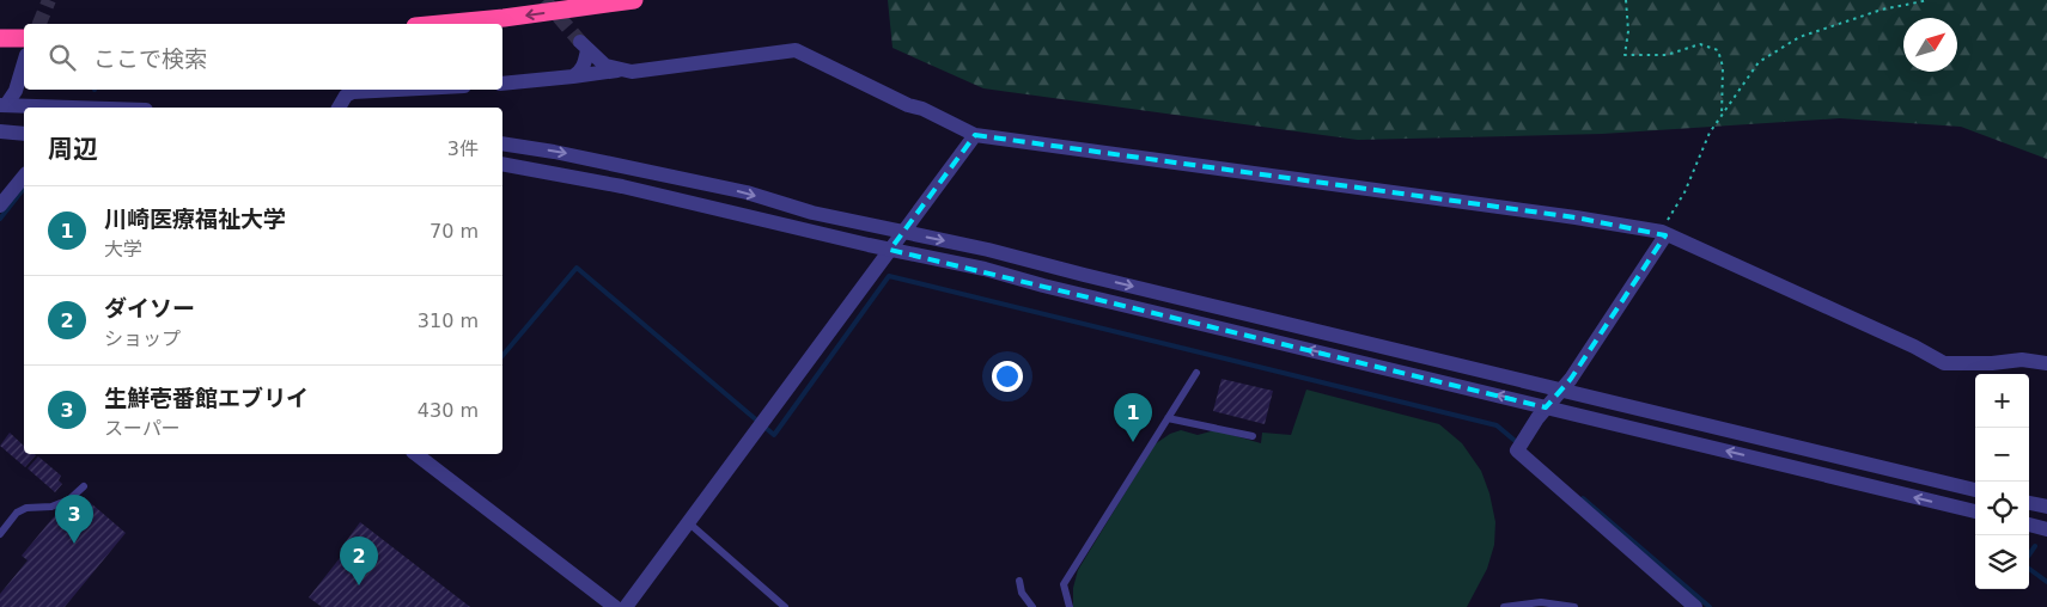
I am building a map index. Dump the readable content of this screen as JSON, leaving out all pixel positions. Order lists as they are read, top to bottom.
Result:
{
  "north": "top right",
  "page": {
    "search": "ここで検索",
    "heading": ["周辺", "3件"],
    "list": [
      {
        "mark": "1",
        "name": "川崎医療福祉大学",
        "note": "大学",
        "value": "70 m"
      },
      {
        "mark": "2",
        "name": "ダイソー",
        "note": "ショップ",
        "value": "310 m"
      },
      {
        "mark": "3",
        "name": "生鮮壱番館エブリイ",
        "note": "スーパー",
        "value": "430 m"
      }
    ],
    "map_buttons": ["+", "−"],
    "pins": ["1", "3", "2"]
  }
}
